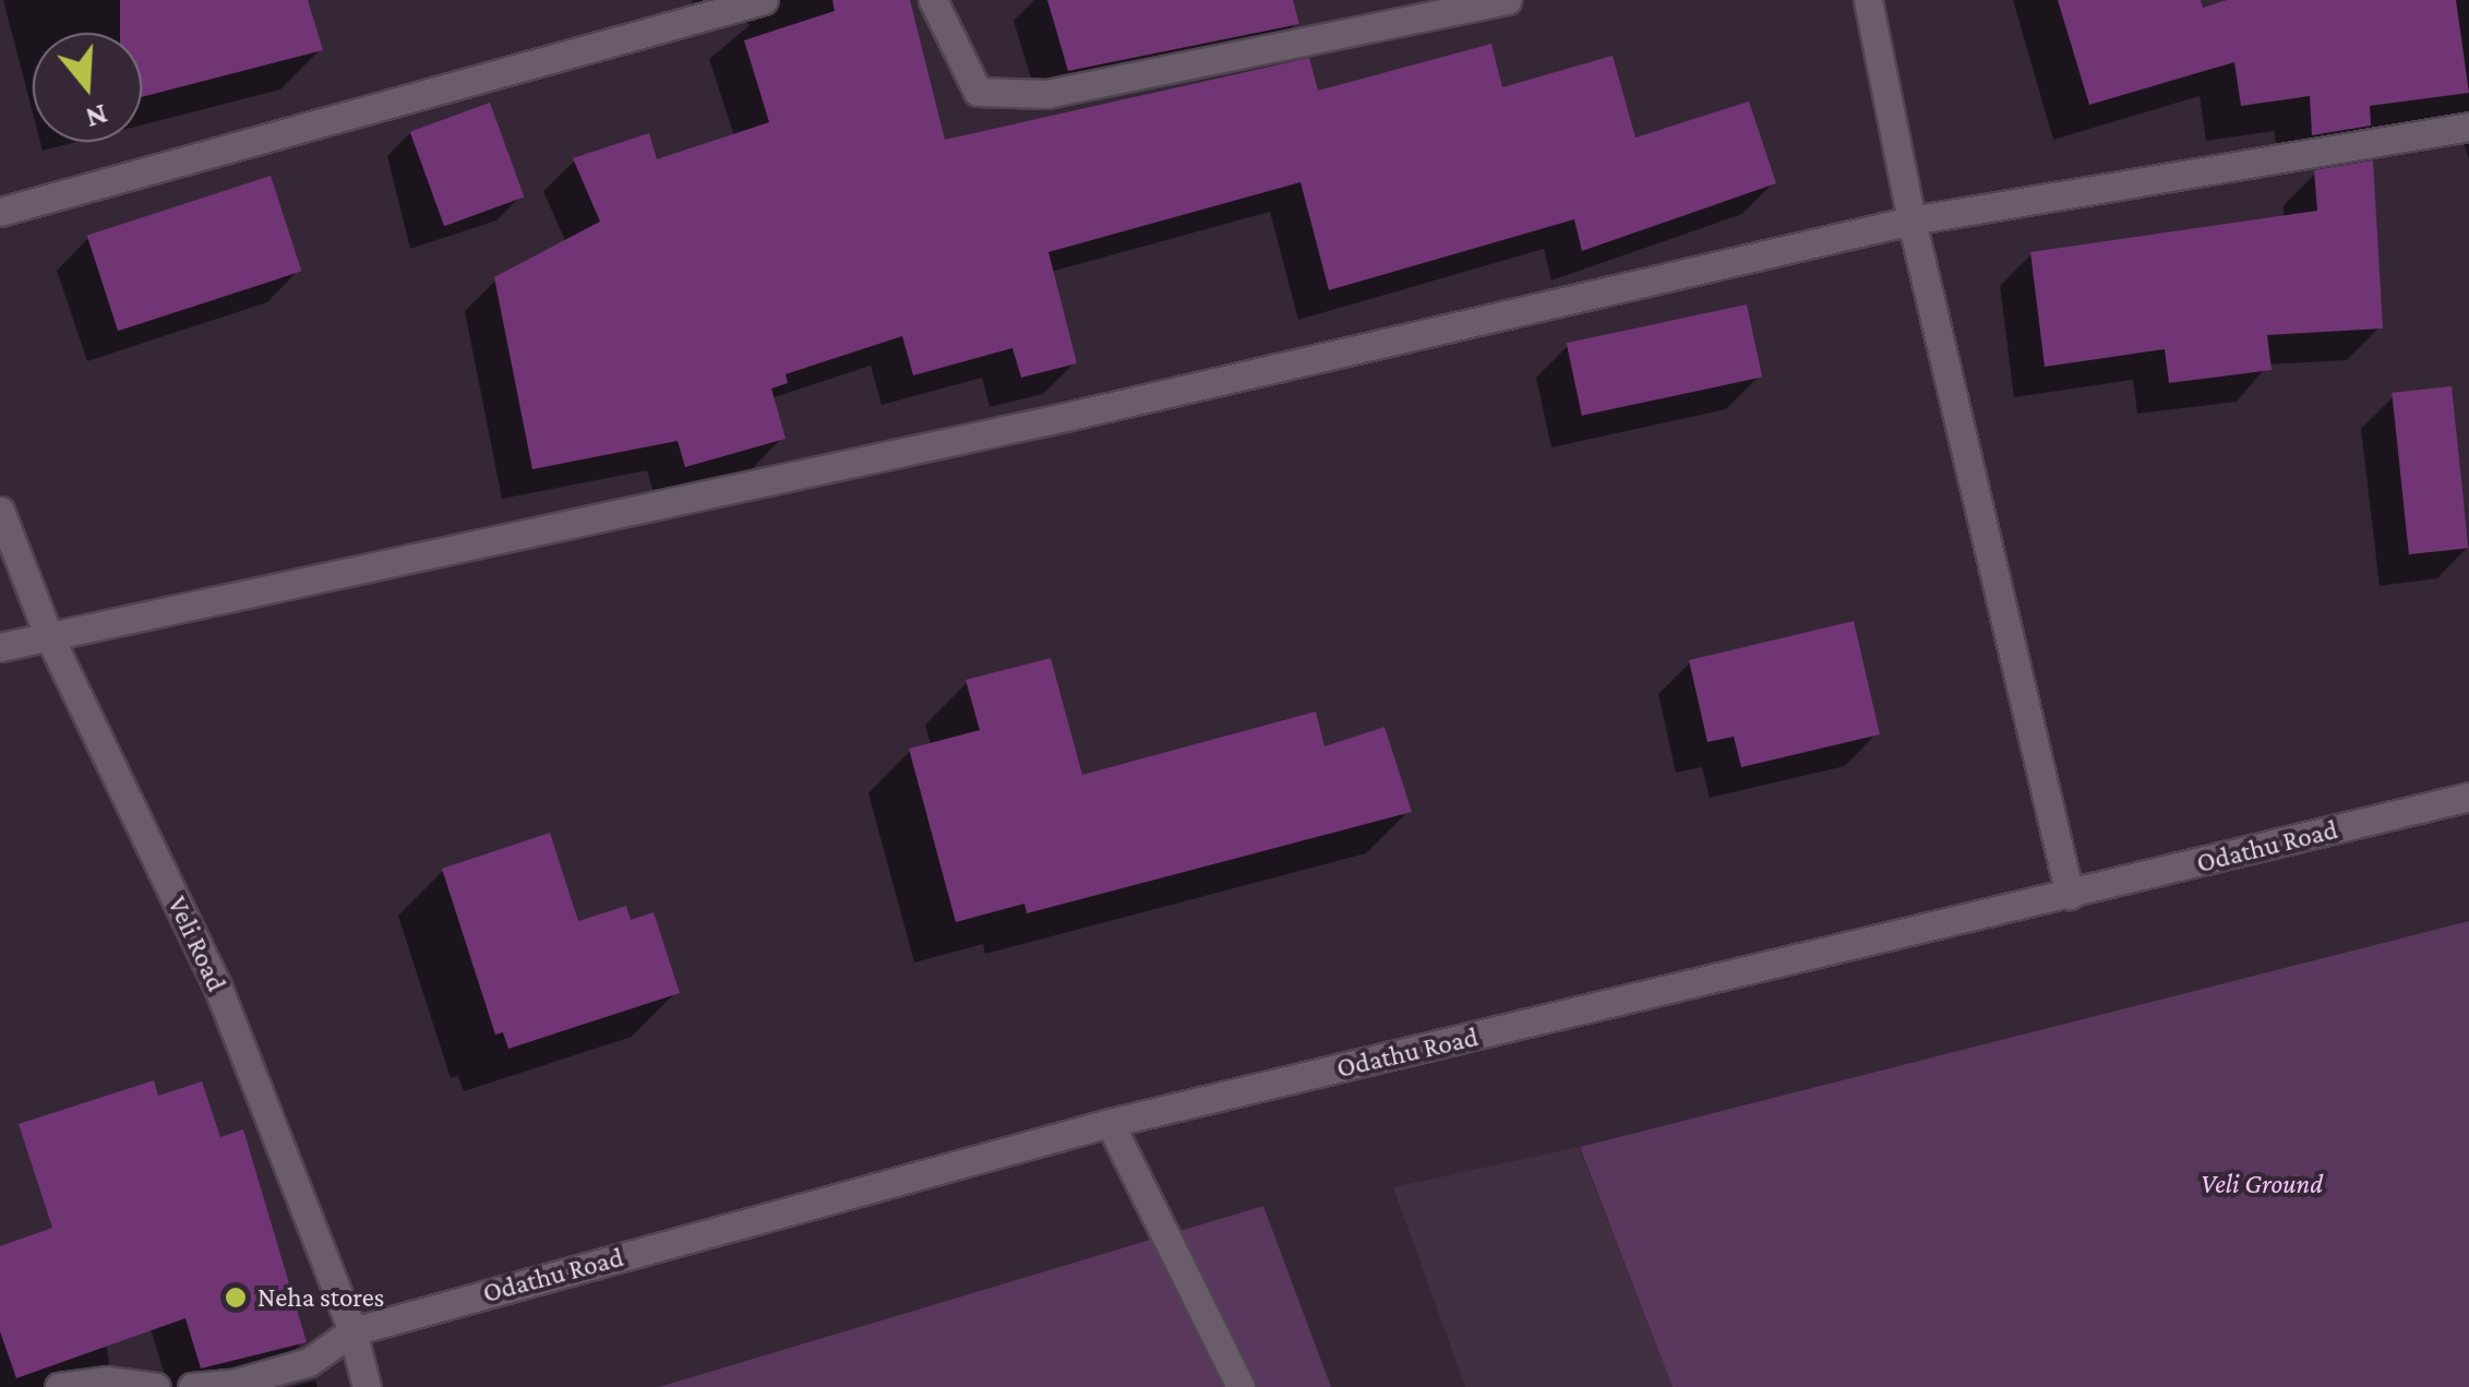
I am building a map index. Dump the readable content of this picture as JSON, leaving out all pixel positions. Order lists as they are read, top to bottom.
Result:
{
  "streets": {
    "street": ["Odathu Road", "Veli Road"]
  },
  "crossings": [
    ["Odathu Road", "Veli Road"]
  ],
  "parks": ["Veli Ground"],
  "places": ["Neha stores"],
  "north": "bottom"
}
